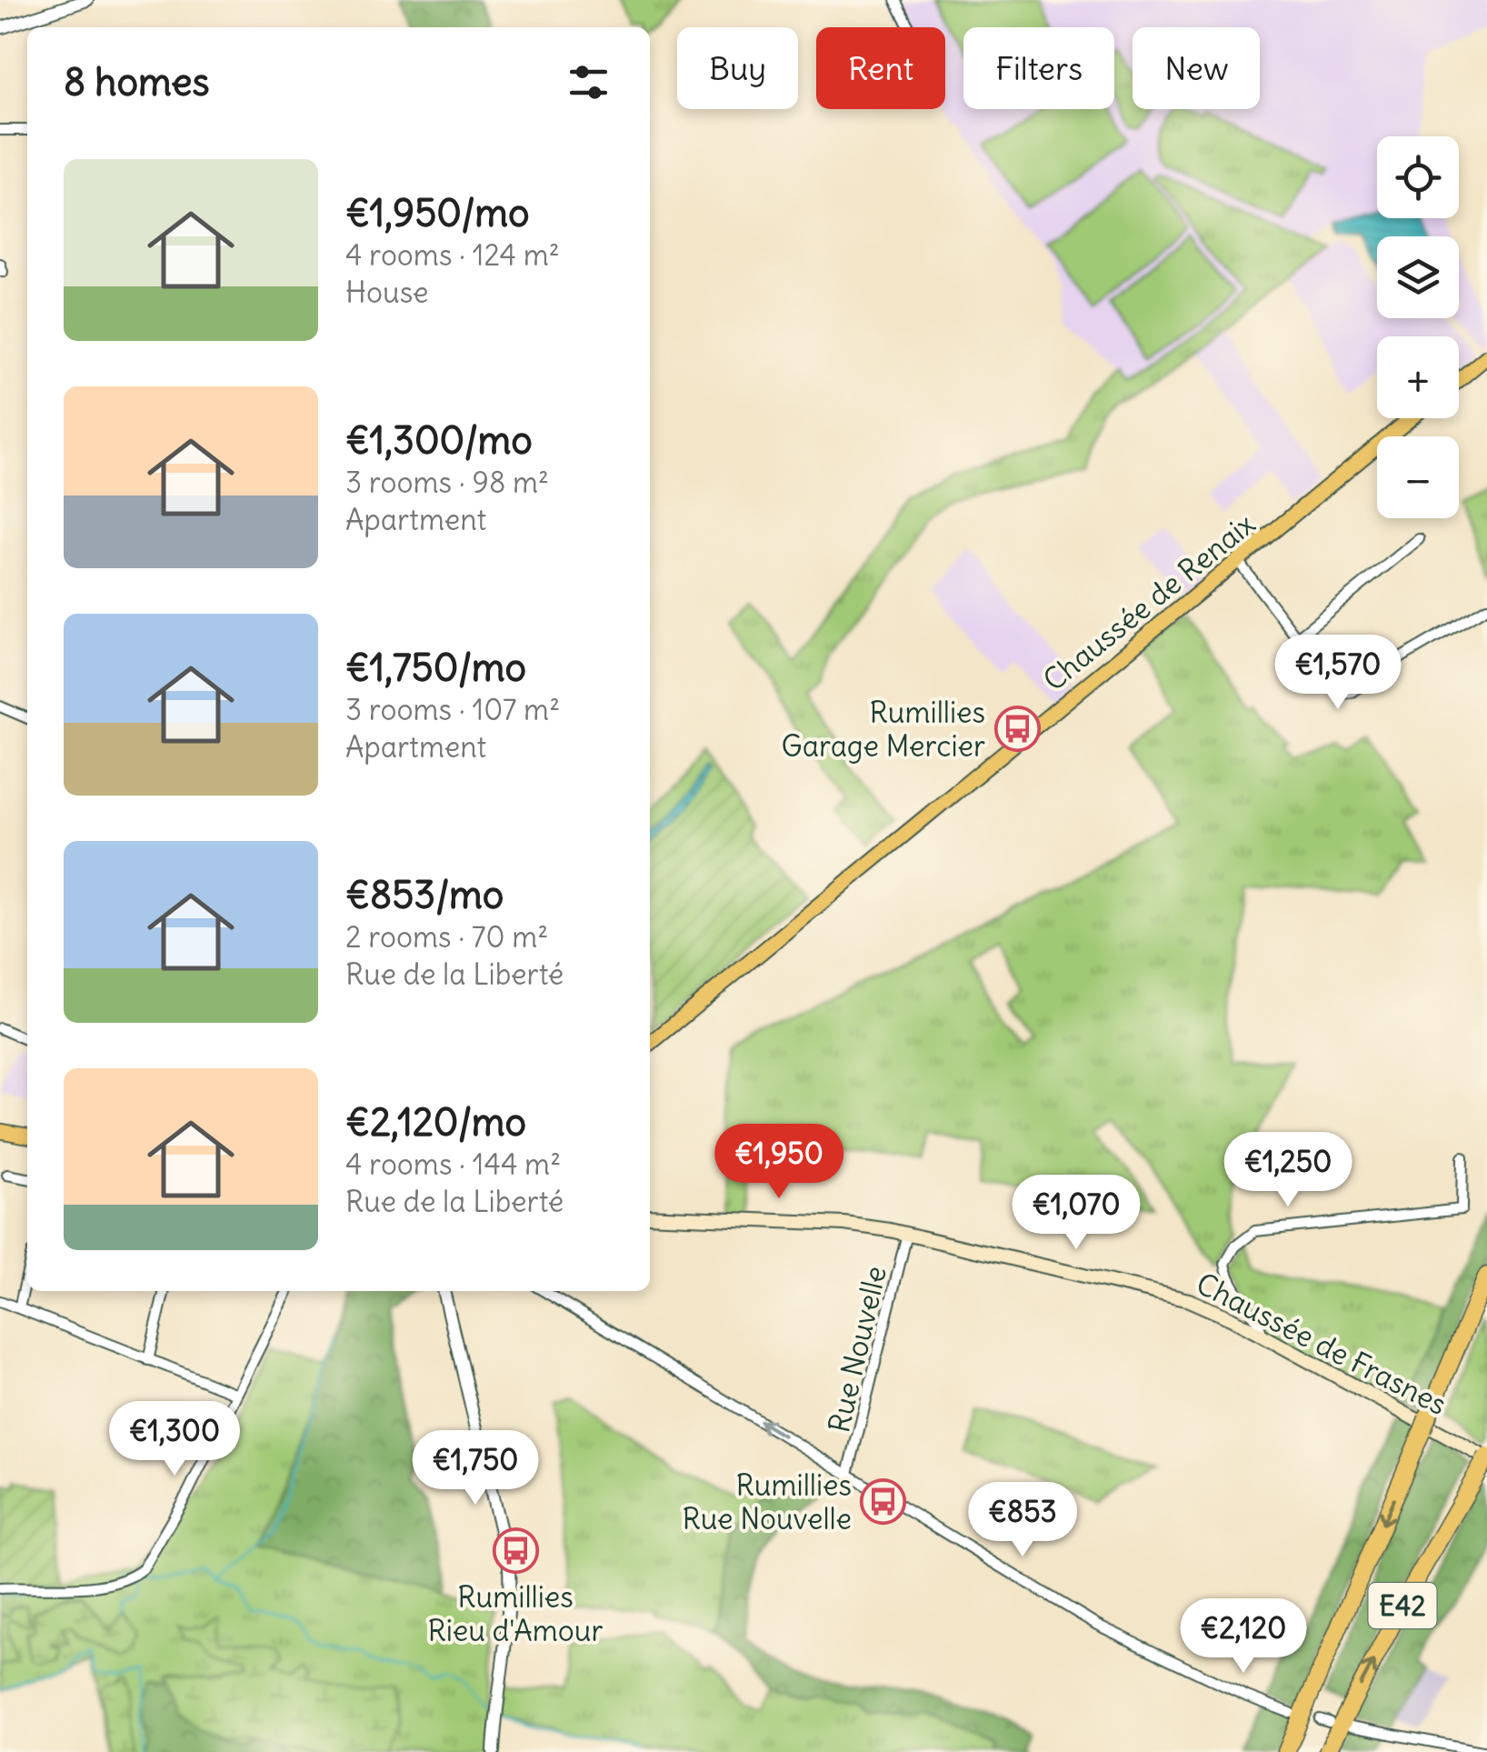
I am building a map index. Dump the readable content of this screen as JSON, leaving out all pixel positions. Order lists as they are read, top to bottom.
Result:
{
  "streets": {
    "highway": ["E42"],
    "main road": ["Chaussée de Renaix", "Chaussée de Frasnes"],
    "street": ["Rue Nouvelle"]
  },
  "crossings": [
    ["Chaussée de Frasnes", "Rue Nouvelle"],
    ["Chaussée de Frasnes", "E42"]
  ],
  "places": {
    "bus stop": ["Rumillies Garage Mercier", "Rumillies Rue Nouvelle", "Rumillies Rieu d'Amour"]
  },
  "page": {
    "chip": [
      "Buy",
      "Rent",
      "Filters",
      "New"
    ],
    "heading": "8 homes",
    "map_buttons": ["+", "−"],
    "list": [
      {
        "name": "€1,950/mo",
        "note": "4 rooms · 124 m² · House"
      },
      {
        "name": "€1,300/mo",
        "note": "3 rooms · 98 m² · Apartment"
      },
      {
        "name": "€1,750/mo",
        "note": "3 rooms · 107 m² · Apartment"
      },
      {
        "name": "€853/mo",
        "note": "2 rooms · 70 m² · Rue de la Liberté"
      },
      {
        "name": "€2,120/mo",
        "note": "4 rooms · 144 m² · Rue de la Liberté"
      }
    ],
    "price": [
      "€1,570",
      "€1,950",
      "€1,250",
      "€1,070",
      "€1,300",
      "€1,750",
      "€853",
      "€2,120"
    ]
  }
}
